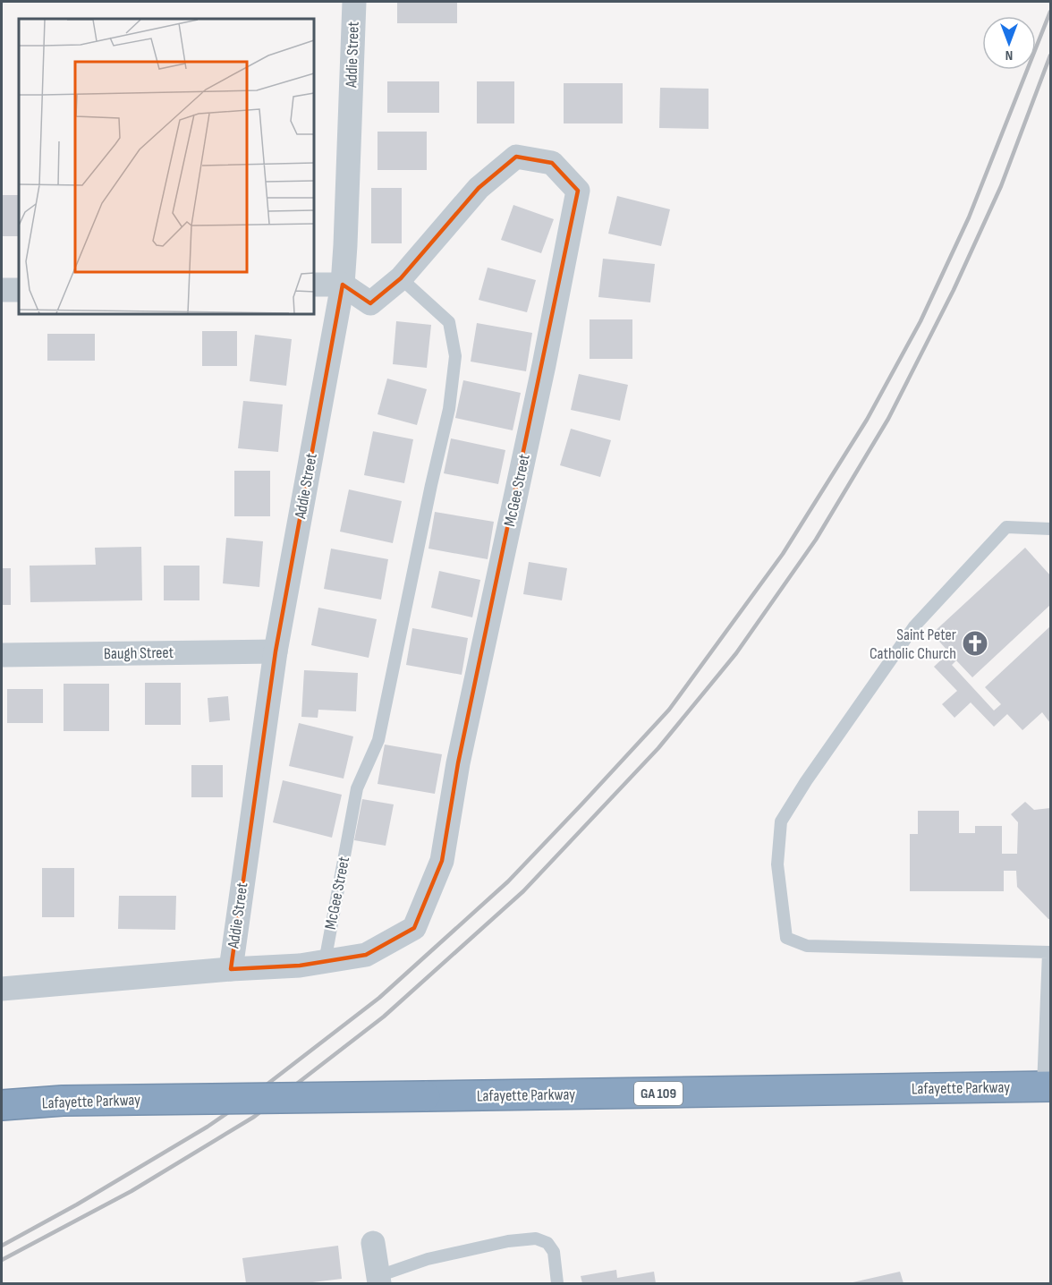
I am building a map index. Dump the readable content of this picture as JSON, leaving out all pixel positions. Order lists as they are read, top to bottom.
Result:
{
  "streets": {
    "highway": ["Lafayette Parkway", "GA 109"],
    "street": ["Addie Street", "McGee Street", "Baugh Street"]
  },
  "crossings": [
    ["Addie Street", "McGee Street"],
    ["Addie Street", "Baugh Street"]
  ],
  "places": {
    "church": ["Saint Peter Catholic Church"]
  },
  "north": "bottom"
}
